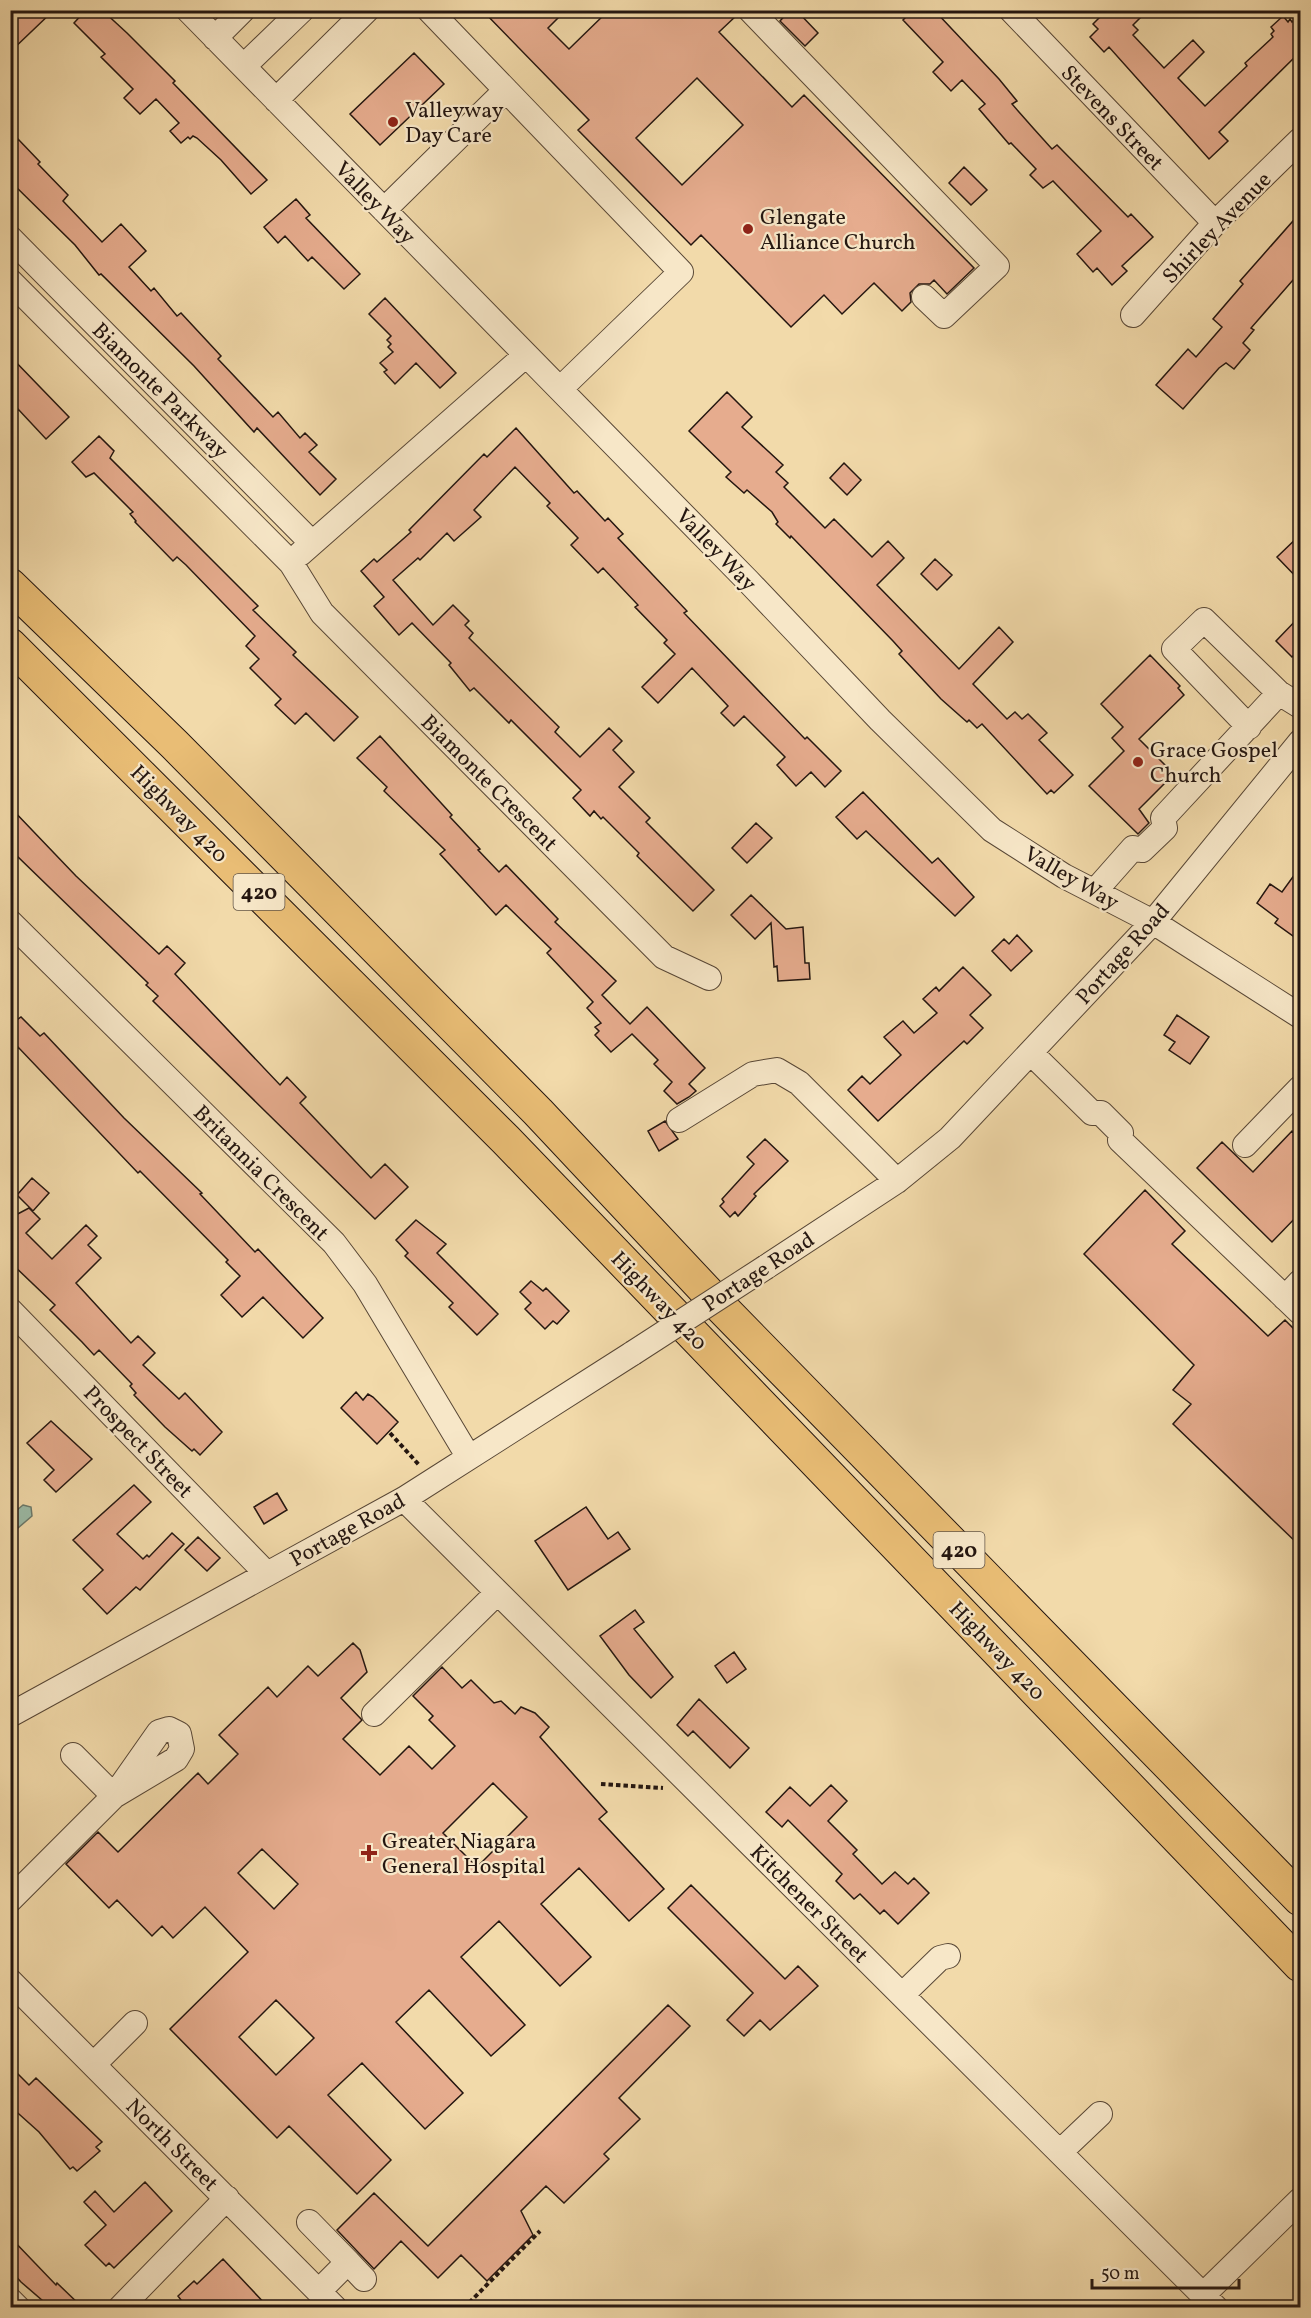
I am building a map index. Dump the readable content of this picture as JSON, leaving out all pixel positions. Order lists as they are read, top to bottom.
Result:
{
  "streets": {
    "highway": ["Highway 420", "420"],
    "street": [
      "Stevens Street",
      "Valley Way",
      "Shirley Avenue",
      "Biamonte Parkway",
      "Biamonte Crescent",
      "Portage Road",
      "Britannia Crescent",
      "Prospect Street",
      "Kitchener Street",
      "North Street"
    ]
  },
  "crossings": [
    ["Stevens Street", "Shirley Avenue"],
    ["Valley Way", "Portage Road"],
    ["Biamonte Parkway", "Biamonte Crescent"],
    ["Portage Road", "Britannia Crescent"],
    ["Portage Road", "Prospect Street"],
    ["Portage Road", "Kitchener Street"]
  ],
  "places": {
    "other": ["Valleyway Day Care", "Glengate Alliance Church", "Grace Gospel Church"],
    "health": ["Greater Niagara General Hospital"]
  },
  "scale_bar": "50 m"
}
